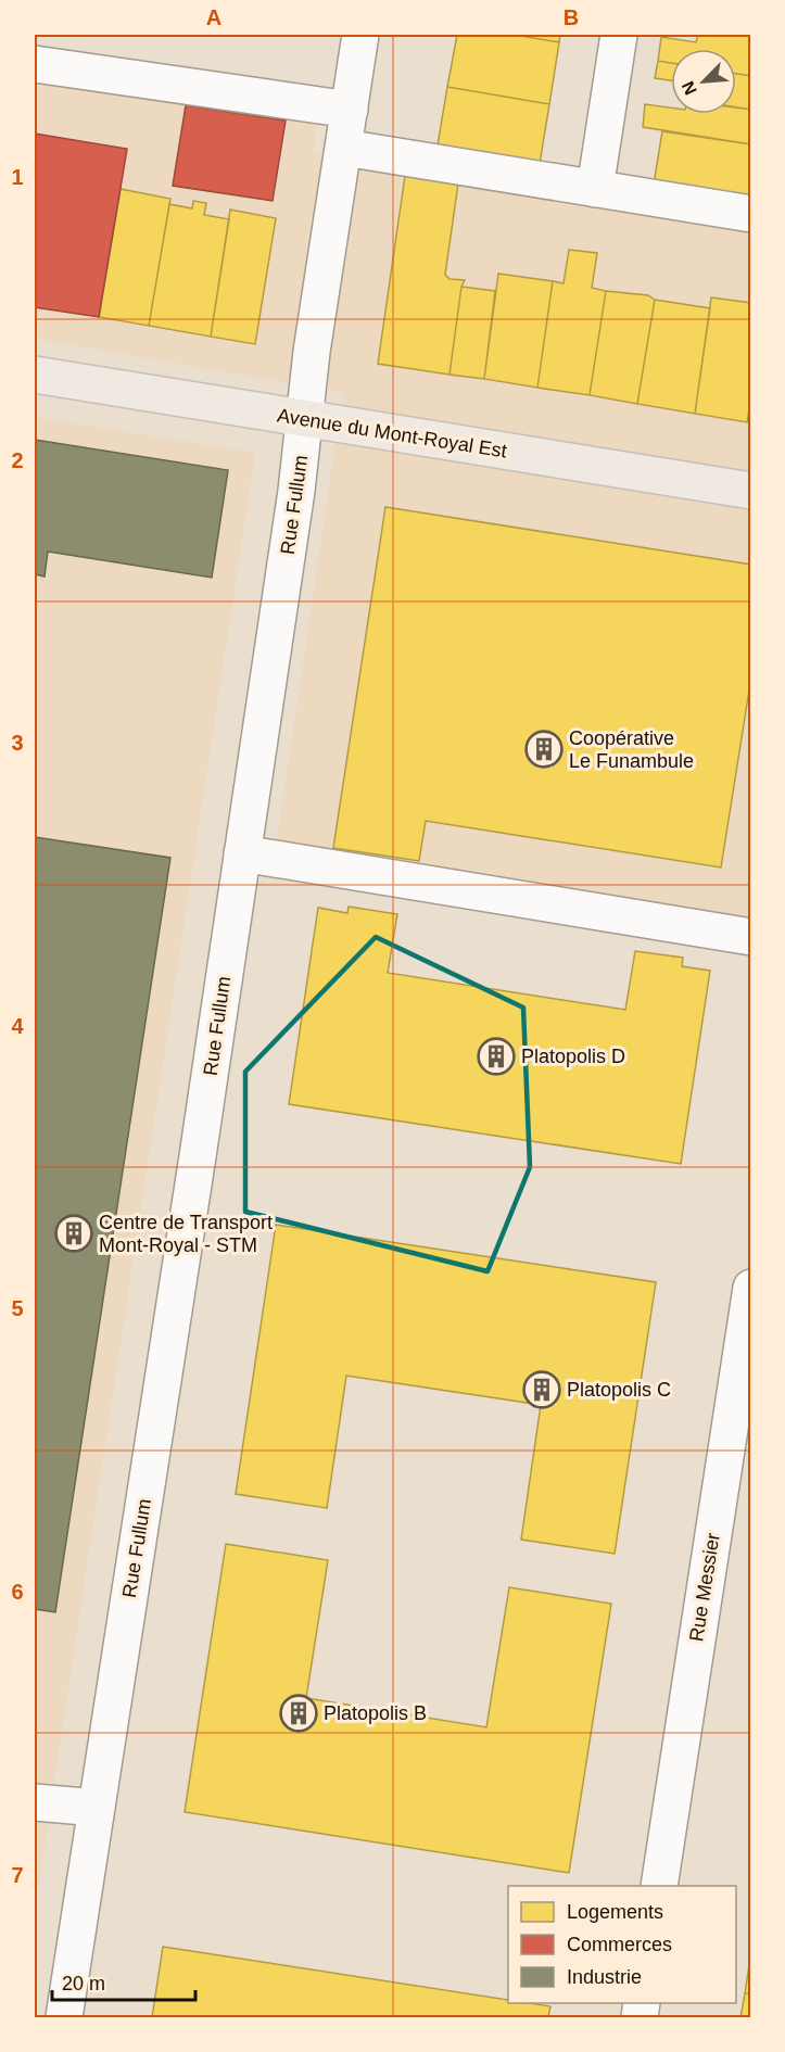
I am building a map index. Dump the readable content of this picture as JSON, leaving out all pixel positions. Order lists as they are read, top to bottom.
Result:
{
  "streets": {
    "main road": ["Avenue du Mont-Royal Est"],
    "street": ["Rue Fullum", "Rue Messier"]
  },
  "crossings": [
    ["Avenue du Mont-Royal Est", "Rue Fullum"]
  ],
  "places": {
    "building": [
      "Coopérative Le Funambule",
      "Platopolis D",
      "Centre de Transport Mont-Royal - STM",
      "Platopolis C",
      "Platopolis B"
    ]
  },
  "legend": ["Logements", "Commerces", "Industrie"],
  "scale_bar": "20 m",
  "north": "bottom left",
  "grid": {
    "columns": ["A", "B"],
    "rows": [
      "1",
      "2",
      "3",
      "4",
      "5",
      "6",
      "7"
    ]
  }
}
